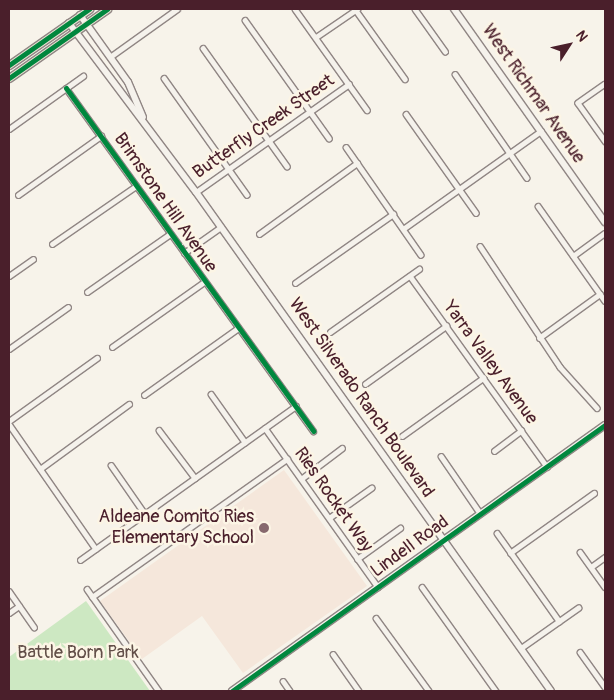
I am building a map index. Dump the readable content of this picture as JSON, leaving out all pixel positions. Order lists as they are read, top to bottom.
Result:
{
  "streets": {
    "main road": ["West Richmar Avenue", "West Silverado Ranch Boulevard", "Lindell Road"],
    "street": [
      "Butterfly Creek Street",
      "Brimstone Hill Avenue",
      "Yarra Valley Avenue",
      "Ries Rocket Way"
    ]
  },
  "crossings": [
    ["Butterfly Creek Street", "West Silverado Ranch Boulevard"],
    ["Yarra Valley Avenue", "Lindell Road"],
    ["West Silverado Ranch Boulevard", "Lindell Road"],
    ["Ries Rocket Way", "Lindell Road"]
  ],
  "parks": ["Battle Born Park"],
  "places": ["Aldeane Comito Ries Elementary School"],
  "north": "top right"
}
